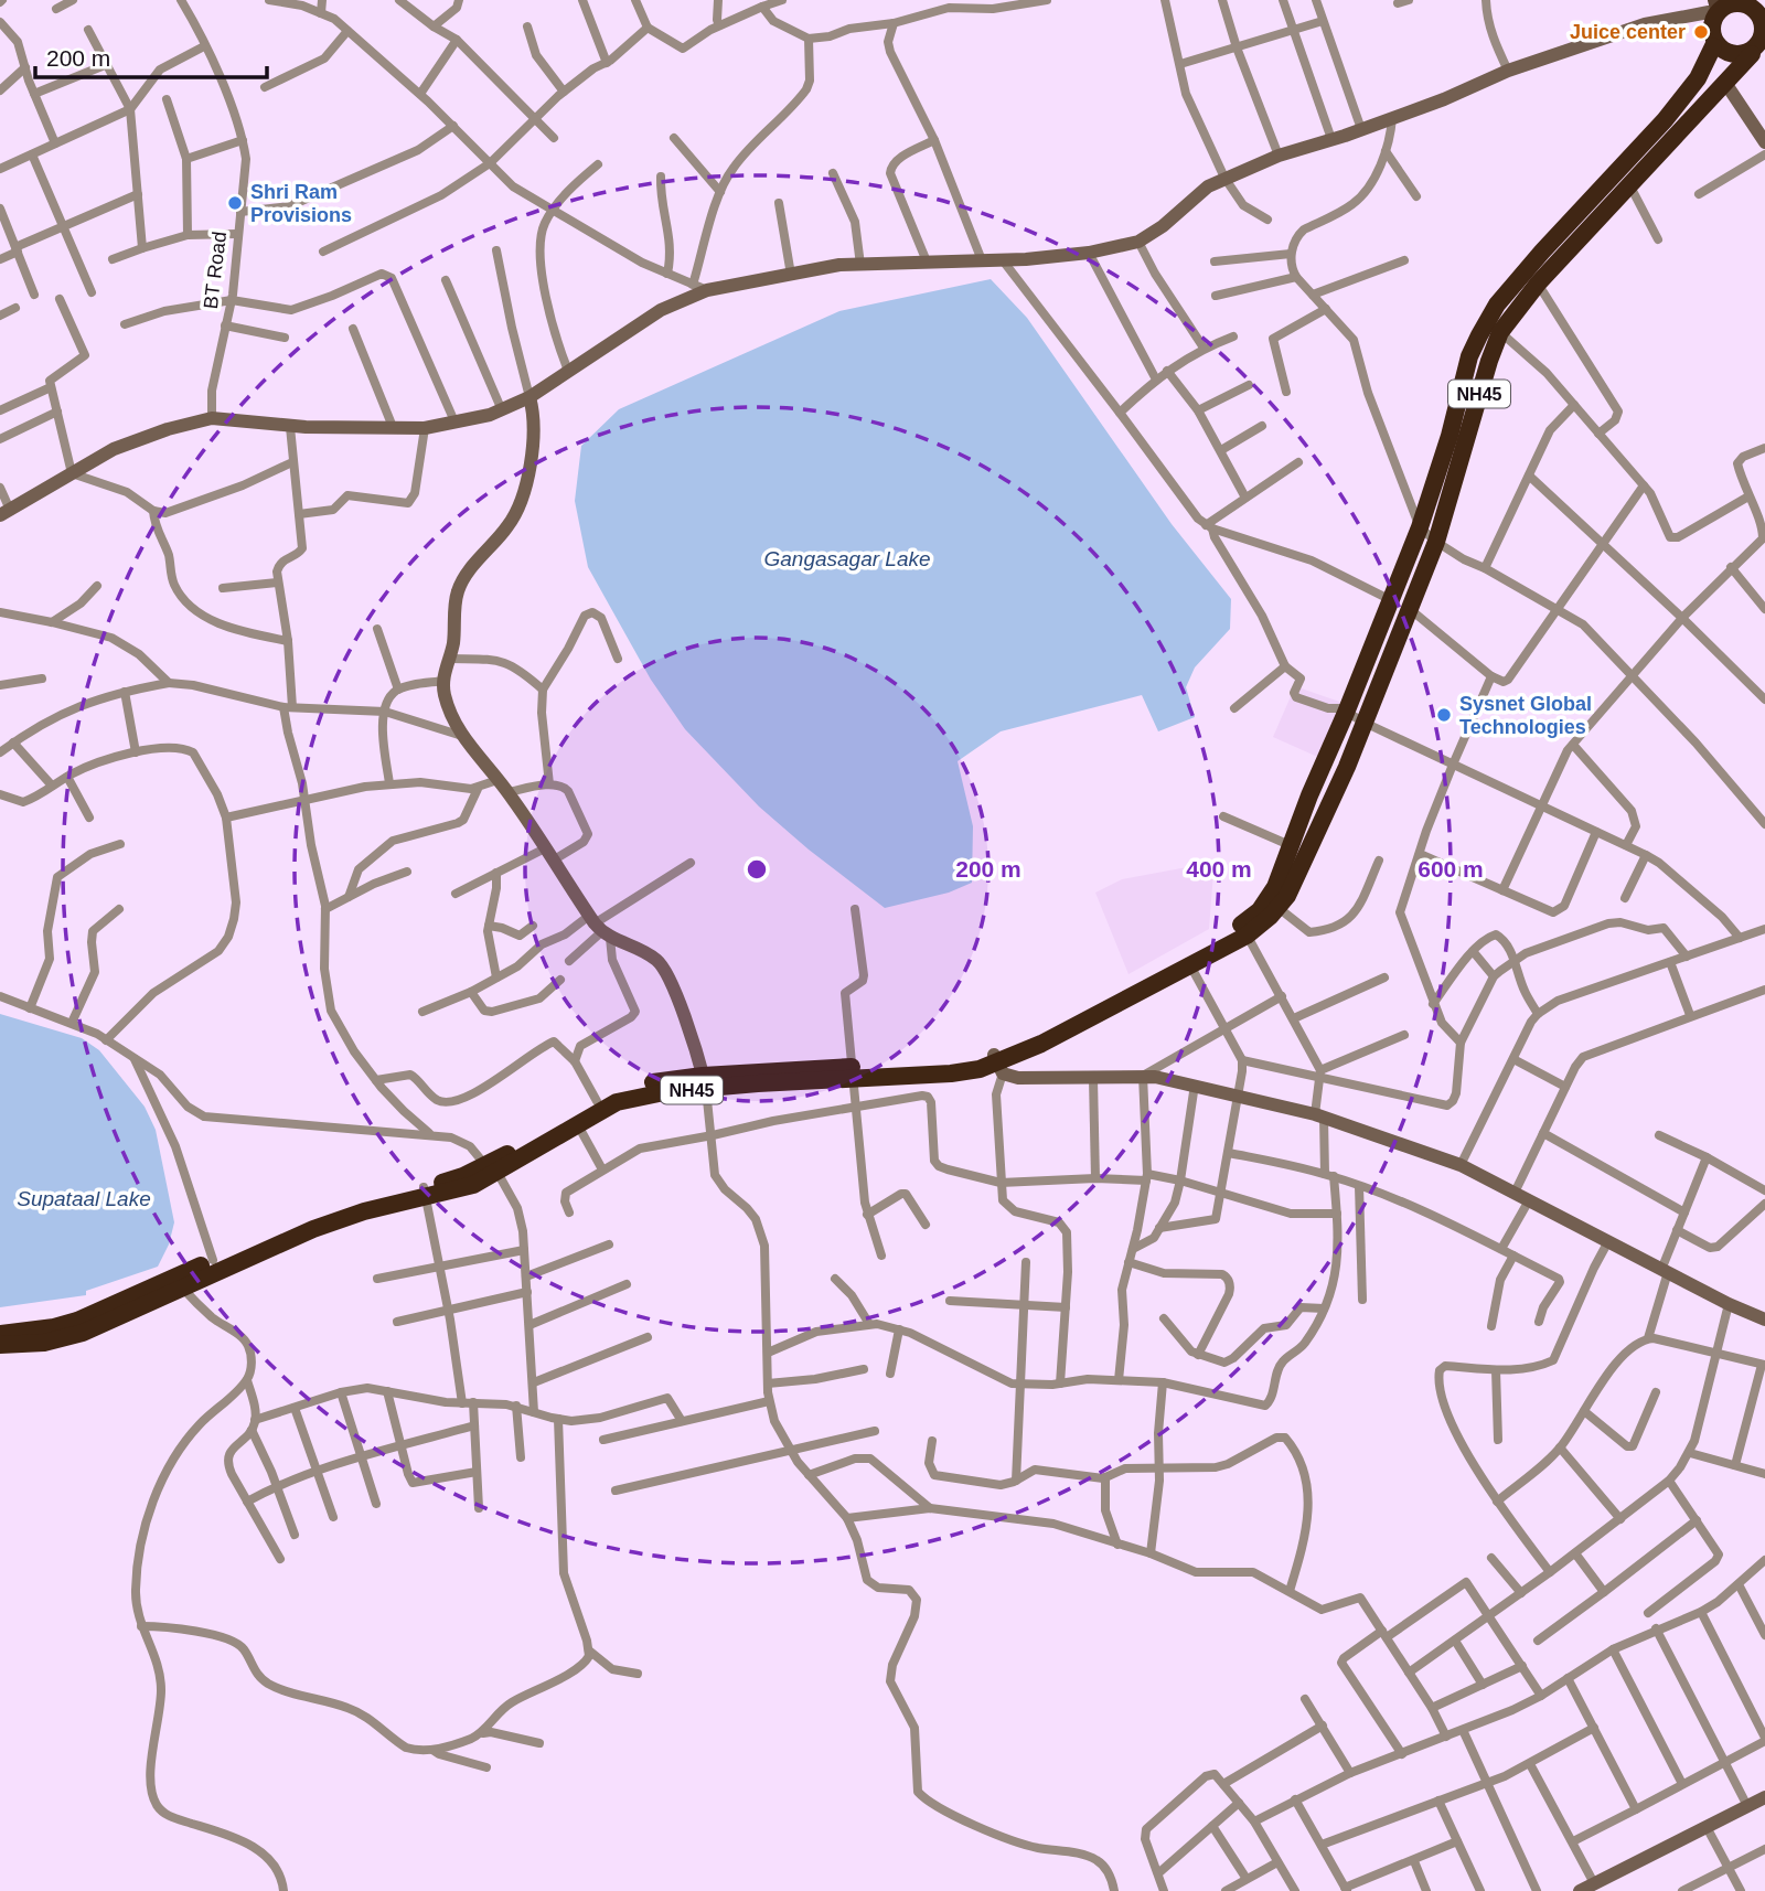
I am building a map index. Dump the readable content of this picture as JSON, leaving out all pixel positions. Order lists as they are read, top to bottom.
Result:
{
  "streets": {
    "highway": ["NH45"],
    "street": ["BT Road"]
  },
  "water": ["Gangasagar Lake", "Supataal Lake"],
  "places": ["Juice center", "Shri Ram Provisions", "Sysnet Global Technologies"],
  "scale_bar": "200 m",
  "rings": ["200 m", "400 m", "600 m"]
}
